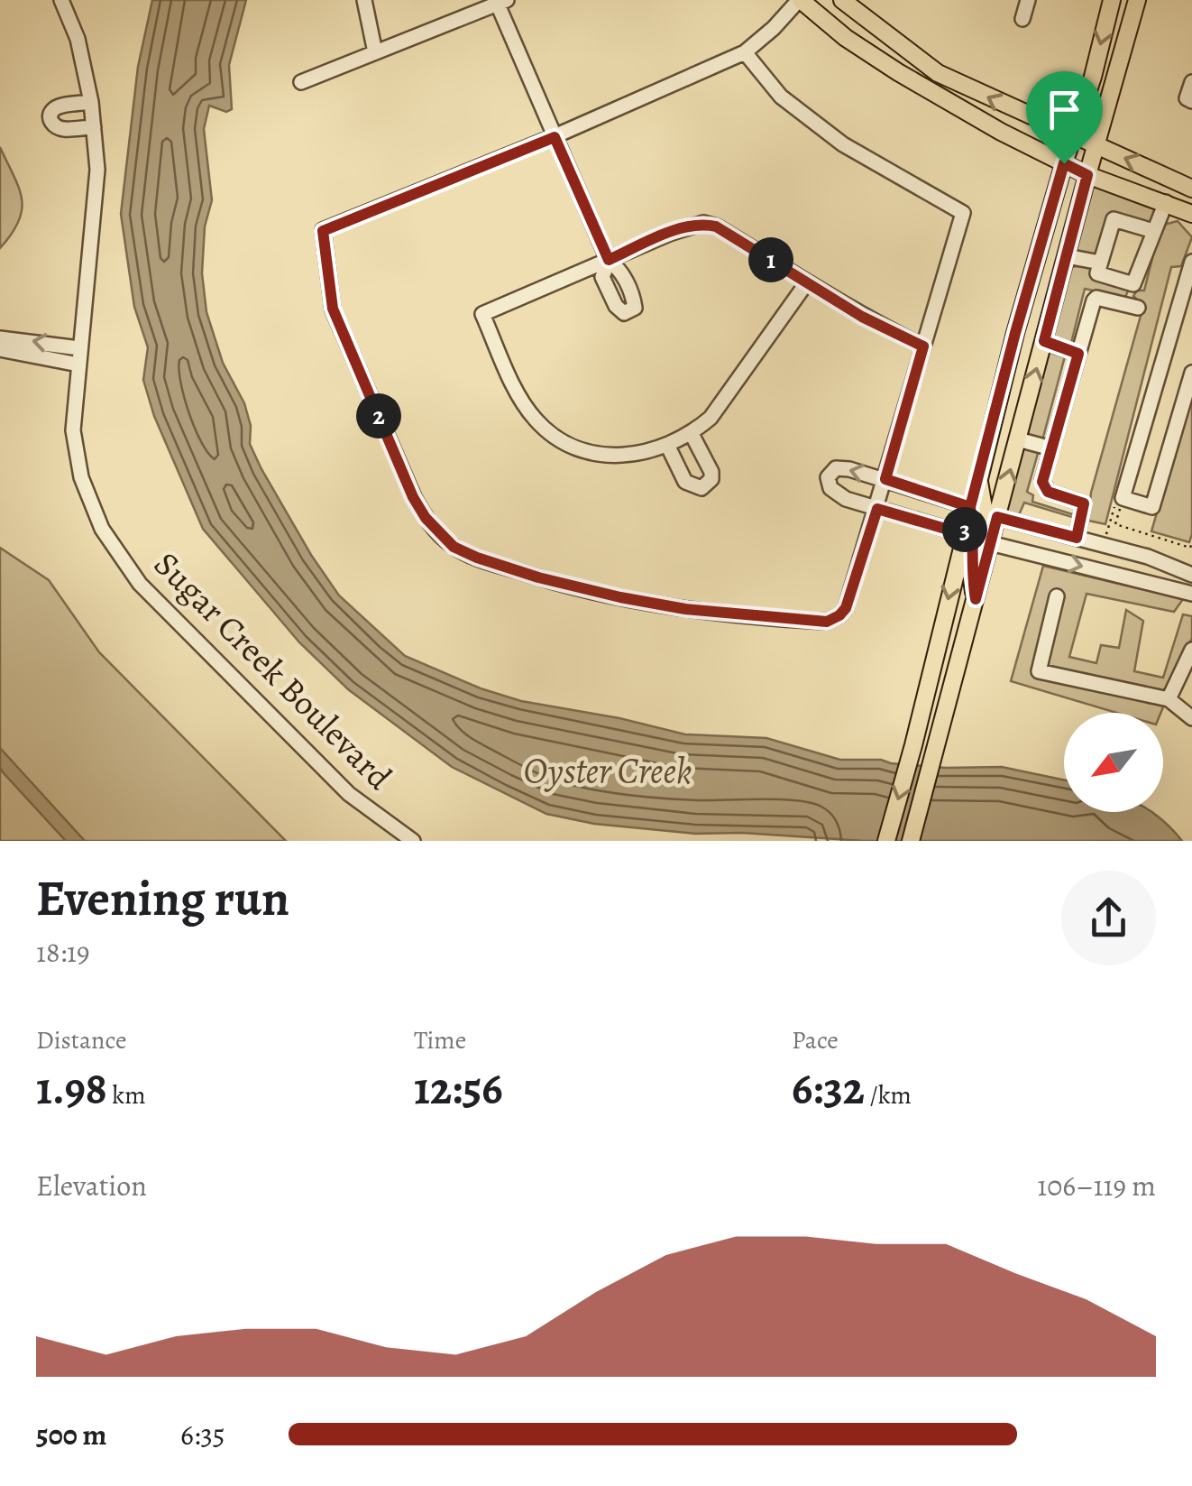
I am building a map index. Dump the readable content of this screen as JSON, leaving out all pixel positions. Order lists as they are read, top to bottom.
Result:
{
  "streets": {
    "street": ["Sugar Creek Boulevard"]
  },
  "water": ["Oyster Creek"],
  "north": "bottom left",
  "page": {
    "pins": ["1", "2", "3"],
    "heading": ["Evening run", "18:19"],
    "stats": [
      ["Distance", "1.98 km"],
      ["Time", "12:56"],
      ["Pace", "6:32 /km"]
    ],
    "chart": ["Elevation", "106–119 m"],
    "list": [
      {
        "name": "500 m",
        "note": "6:35"
      }
    ]
  }
}
